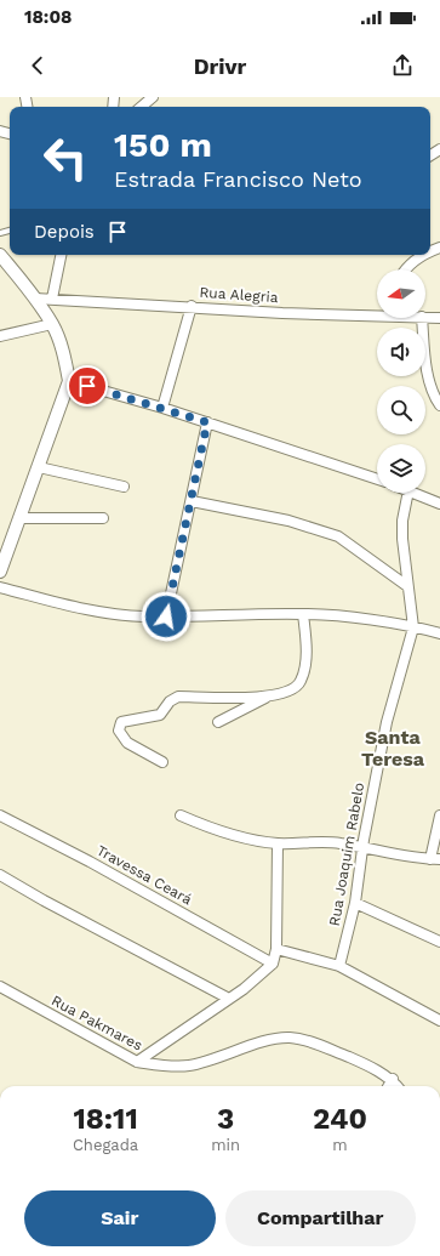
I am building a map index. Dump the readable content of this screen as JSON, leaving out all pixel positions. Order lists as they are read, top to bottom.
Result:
{
  "streets": {
    "street": [
      "Rua Alegria",
      "Rua Joaquim Rabelo",
      "Travessa Ceará",
      "Rua Pakmares"
    ]
  },
  "districts": ["Santa Teresa"],
  "north": "left",
  "page": {
    "status": "18:08",
    "header": "Drivr",
    "turn": ["150 m", "Estrada Francisco Neto"],
    "then": "Depois",
    "eta": [
      "18:11",
      "Chegada",
      "3",
      "min",
      "240",
      "m"
    ],
    "buttons": ["Sair", "Compartilhar"]
  }
}
